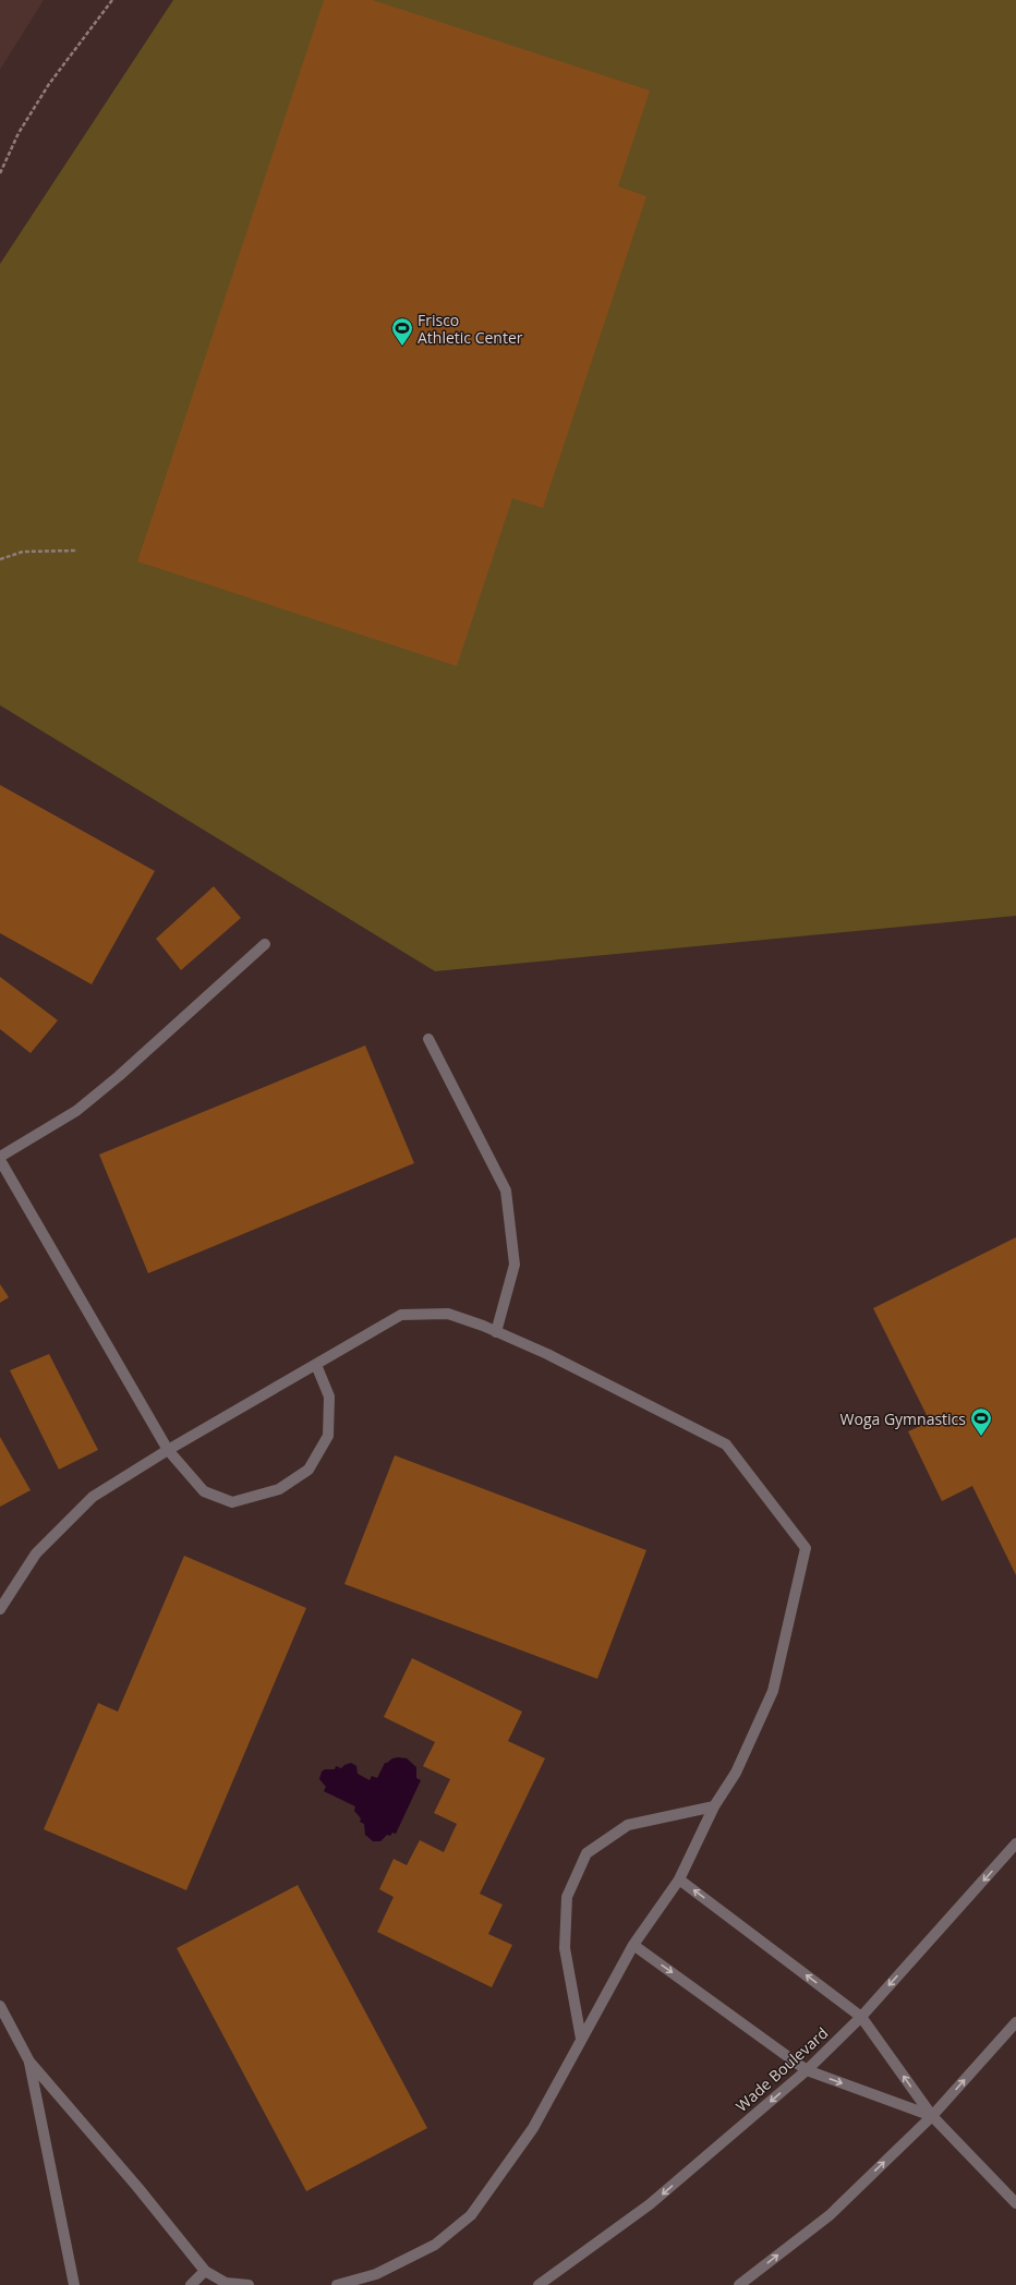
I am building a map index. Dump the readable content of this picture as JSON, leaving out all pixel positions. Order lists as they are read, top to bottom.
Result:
{
  "streets": {
    "street": ["Wade Boulevard"]
  },
  "one_way": ["Wade Boulevard"],
  "places": {
    "sports": ["Frisco Athletic Center", "Woga Gymnastics"]
  }
}
